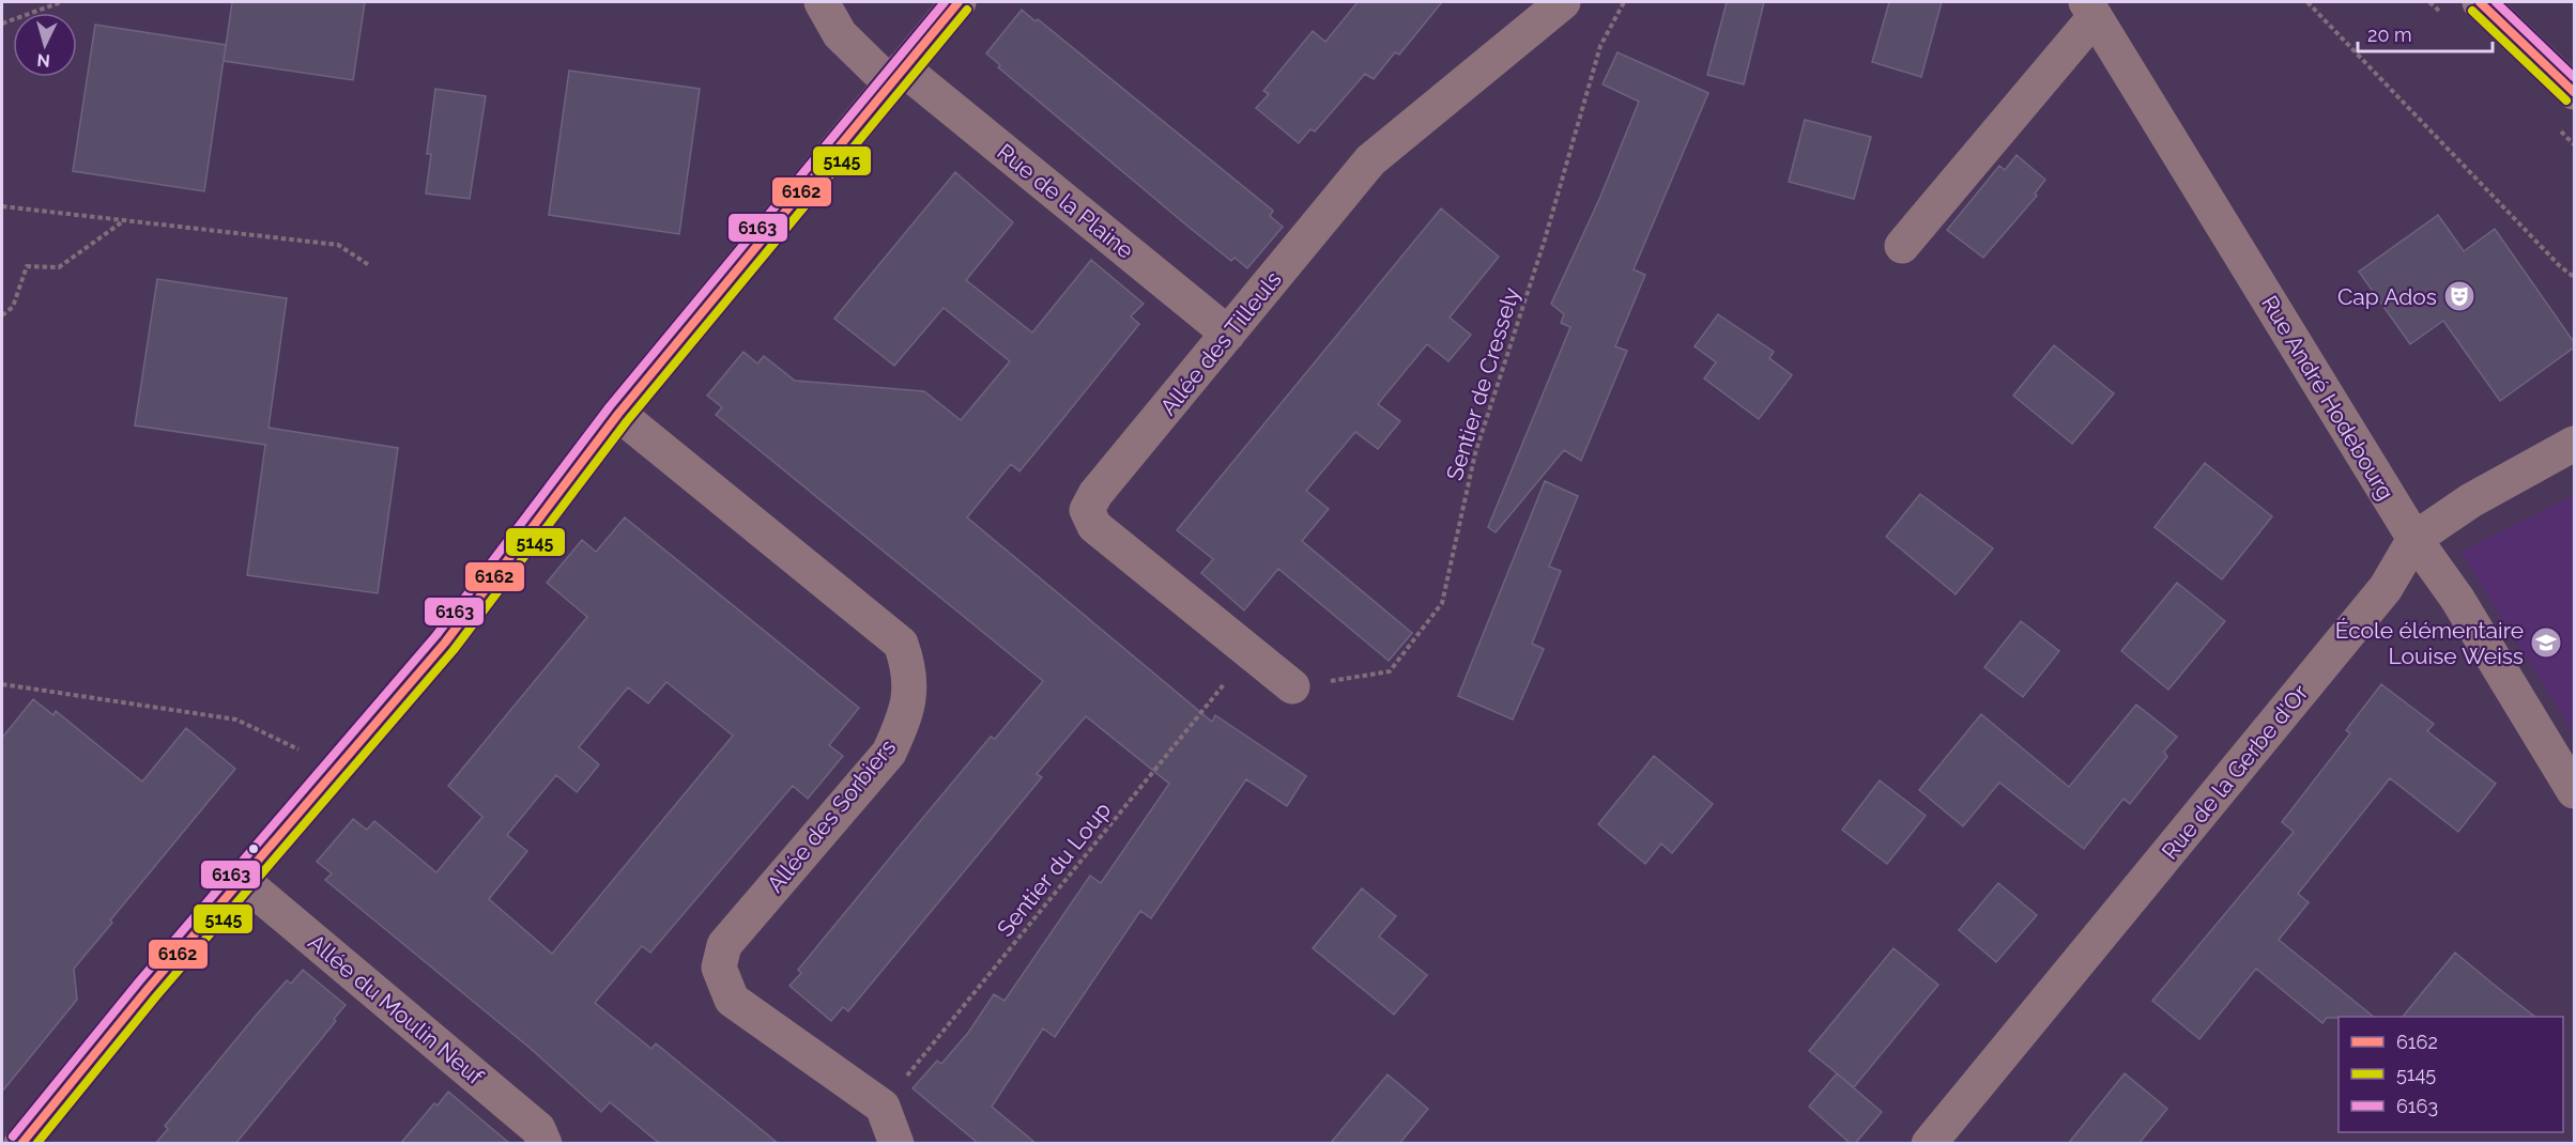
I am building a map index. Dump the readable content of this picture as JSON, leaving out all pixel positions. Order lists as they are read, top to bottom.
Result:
{
  "streets": {
    "street": [
      "Rue de la Plaine",
      "Allée des Tilleuls",
      "Rue André Hodebourg",
      "Rue de la Gerbe d'Or",
      "Allée des Sorbiers",
      "Allée du Moulin Neuf"
    ],
    "path": ["Sentier de Cressely", "Sentier du Loup"]
  },
  "crossings": [
    ["Rue de la Plaine", "Allée des Tilleuls"],
    ["Allée des Tilleuls", "Sentier de Cressely"],
    ["Allée des Tilleuls", "Sentier du Loup"],
    ["Rue André Hodebourg", "Rue de la Gerbe d'Or"],
    ["Allée des Sorbiers", "Sentier du Loup"]
  ],
  "places": {
    "theatre": ["Cap Ados"],
    "school or university": ["École élémentaire Louise Weiss"]
  },
  "lines": ["transit line 6162", "transit line 6163", "transit line 5145"],
  "legend": ["6162", "5145", "6163"],
  "scale_bar": "20 m",
  "north": "bottom"
}
